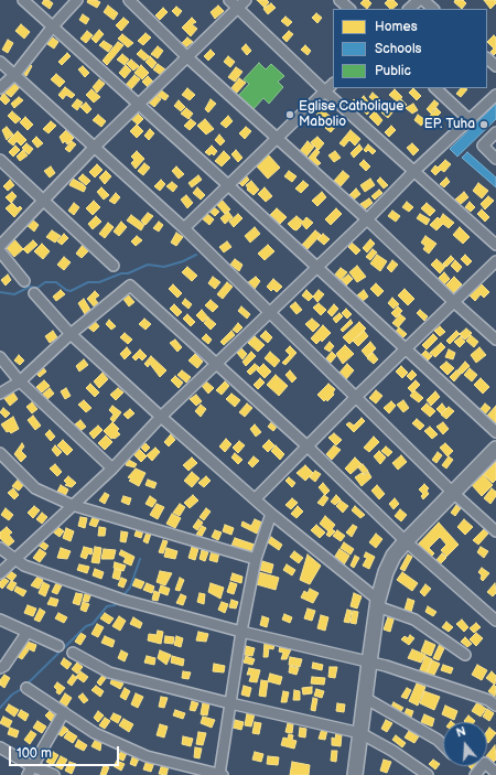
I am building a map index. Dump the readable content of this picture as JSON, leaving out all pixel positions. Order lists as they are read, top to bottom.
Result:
{
  "places": ["Eglise Catholique Mabolio", "EP. Tuha"],
  "legend": ["Homes", "Schools", "Public"],
  "scale_bar": "100 m",
  "north": "top"
}
